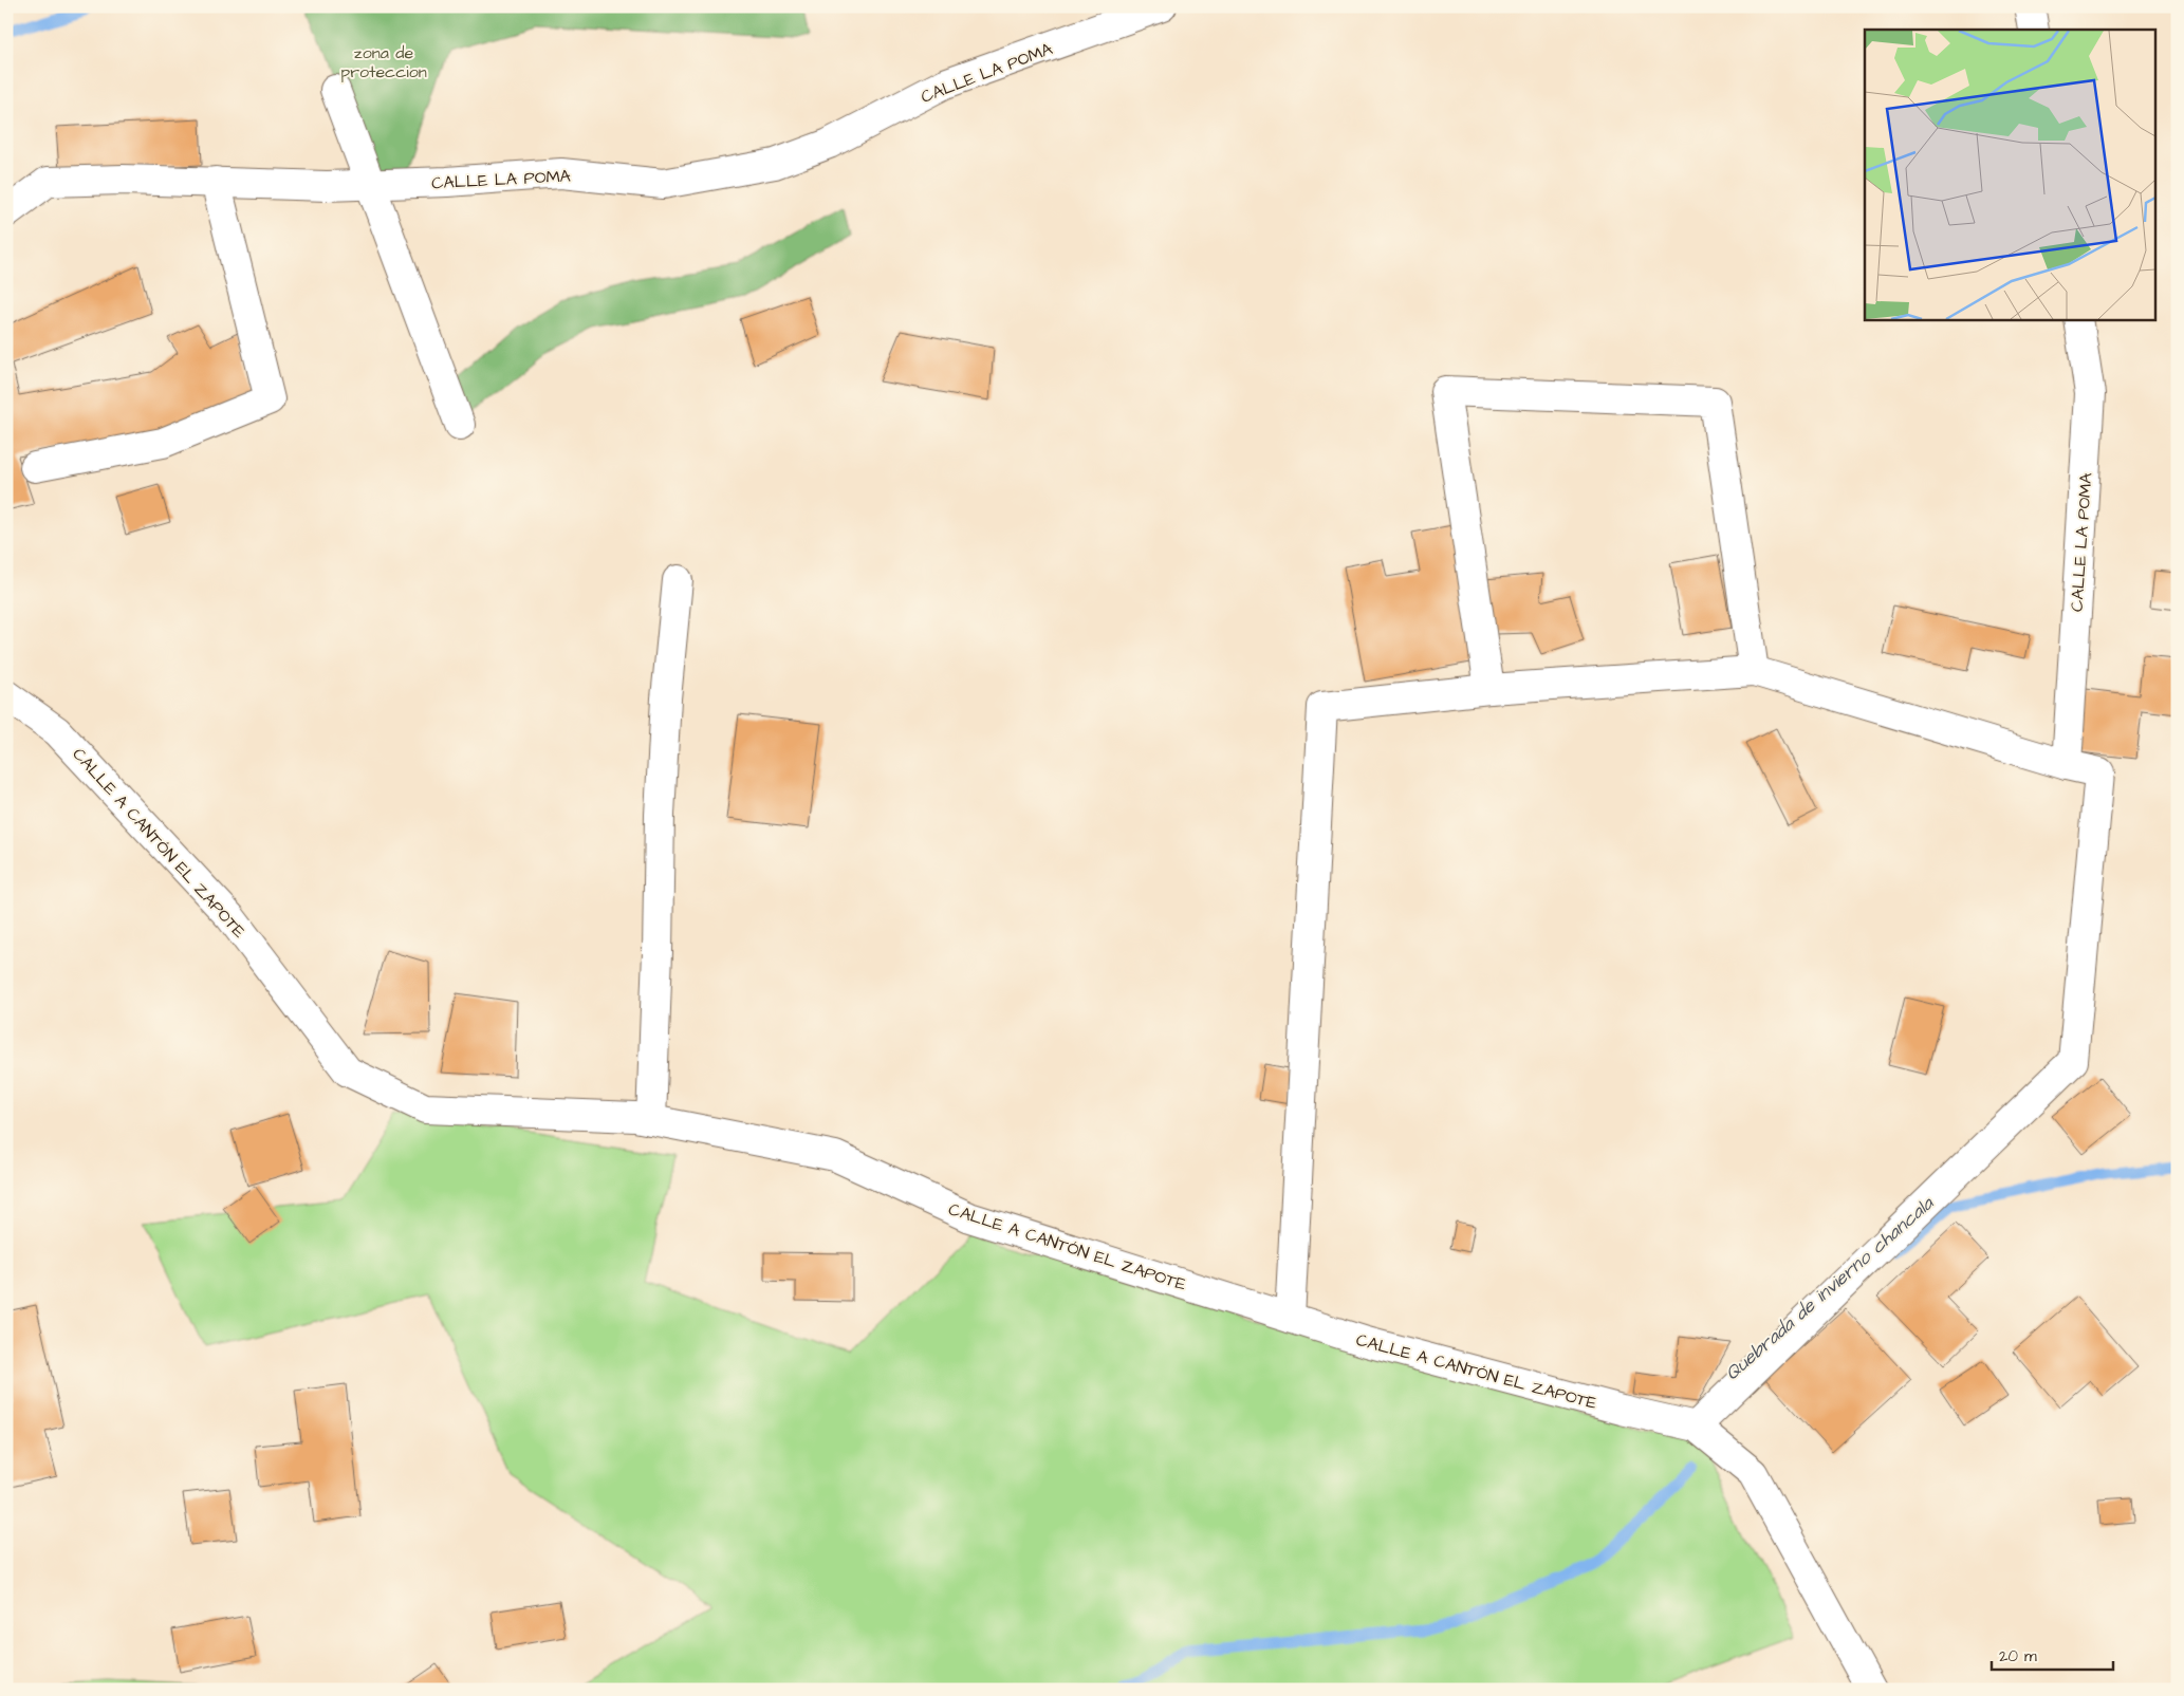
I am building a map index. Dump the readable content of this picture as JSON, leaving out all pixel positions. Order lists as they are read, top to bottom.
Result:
{
  "streets": {
    "street": ["CALLE LA POMA", "CALLE A CANTÓN EL ZAPOTE"]
  },
  "water": ["Quebrada de invierno chancala"],
  "parks": ["zona de proteccion"],
  "scale_bar": "20 m"
}
